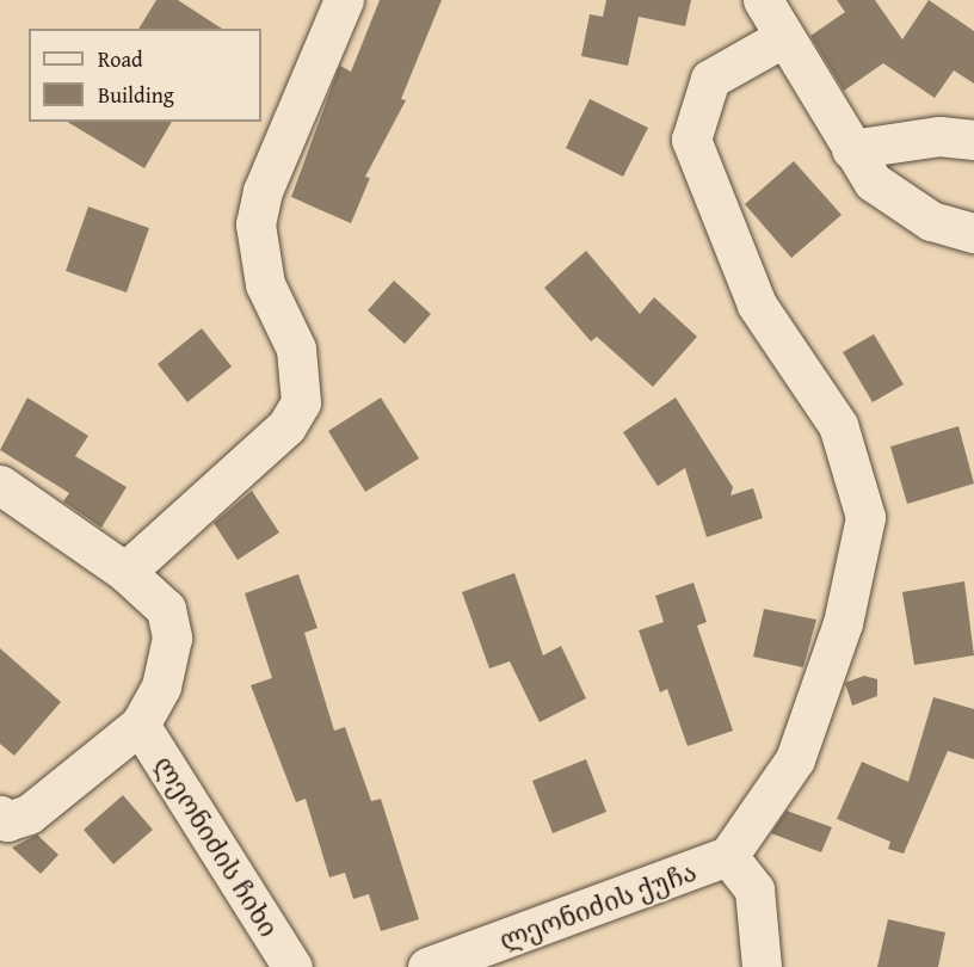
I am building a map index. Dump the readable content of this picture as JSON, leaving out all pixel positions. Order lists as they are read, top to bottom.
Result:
{
  "streets": {
    "street": ["ლეონიძის ჩიხი", "ლეონიძის ქუჩა"]
  },
  "legend": ["Road", "Building"]
}
